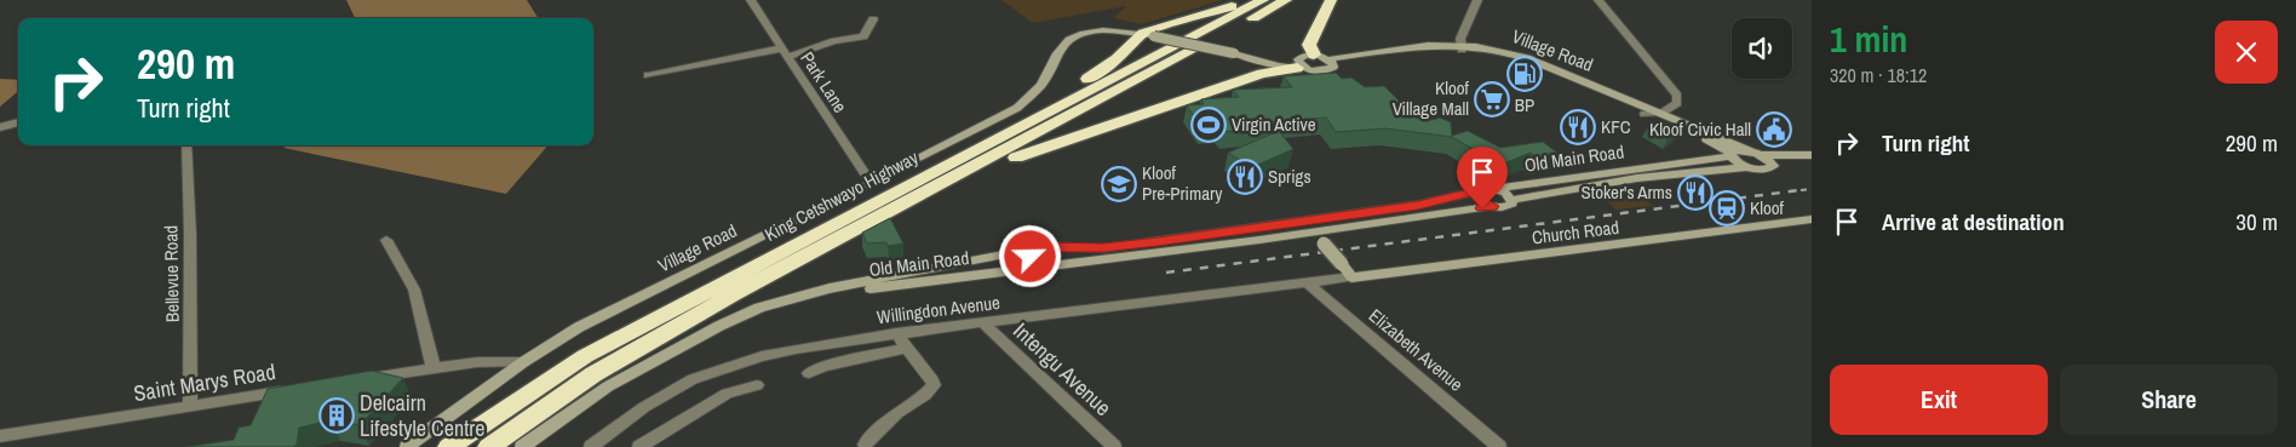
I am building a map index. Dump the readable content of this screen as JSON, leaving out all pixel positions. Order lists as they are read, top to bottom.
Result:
{
  "streets": {
    "highway": ["King Cetshwayo Highway"],
    "main road": ["Village Road", "Old Main Road", "Church Road"],
    "street": [
      "Park Lane",
      "Bellevue Road",
      "Willingdon Avenue",
      "Elizabeth Avenue",
      "Intengu Avenue",
      "Saint Marys Road"
    ]
  },
  "crossings": [
    ["Village Road", "Park Lane"],
    ["Village Road", "Old Main Road"],
    ["Church Road", "Willingdon Avenue"],
    ["Bellevue Road", "Saint Marys Road"],
    ["Willingdon Avenue", "Elizabeth Avenue"],
    ["Willingdon Avenue", "Intengu Avenue"]
  ],
  "places": {
    "fuel station": ["BP"],
    "supermarket": ["Kloof Village Mall"],
    "sports": ["Virgin Active"],
    "restaurant": ["KFC", "Sprigs", "Stoker's Arms"],
    "public building": ["Kloof Civic Hall"],
    "school or university": ["Kloof Pre-Primary"],
    "station": ["Kloof"],
    "building": ["Delcairn Lifestyle Centre"]
  },
  "page": {
    "heading": ["1 min", "320 m · 18:12"],
    "turn": ["290 m", "Turn right"],
    "list": [
      {
        "name": "Turn right",
        "value": "290 m"
      },
      {
        "name": "Arrive at destination",
        "value": "30 m"
      }
    ],
    "buttons": ["Exit", "Share"]
  }
}
